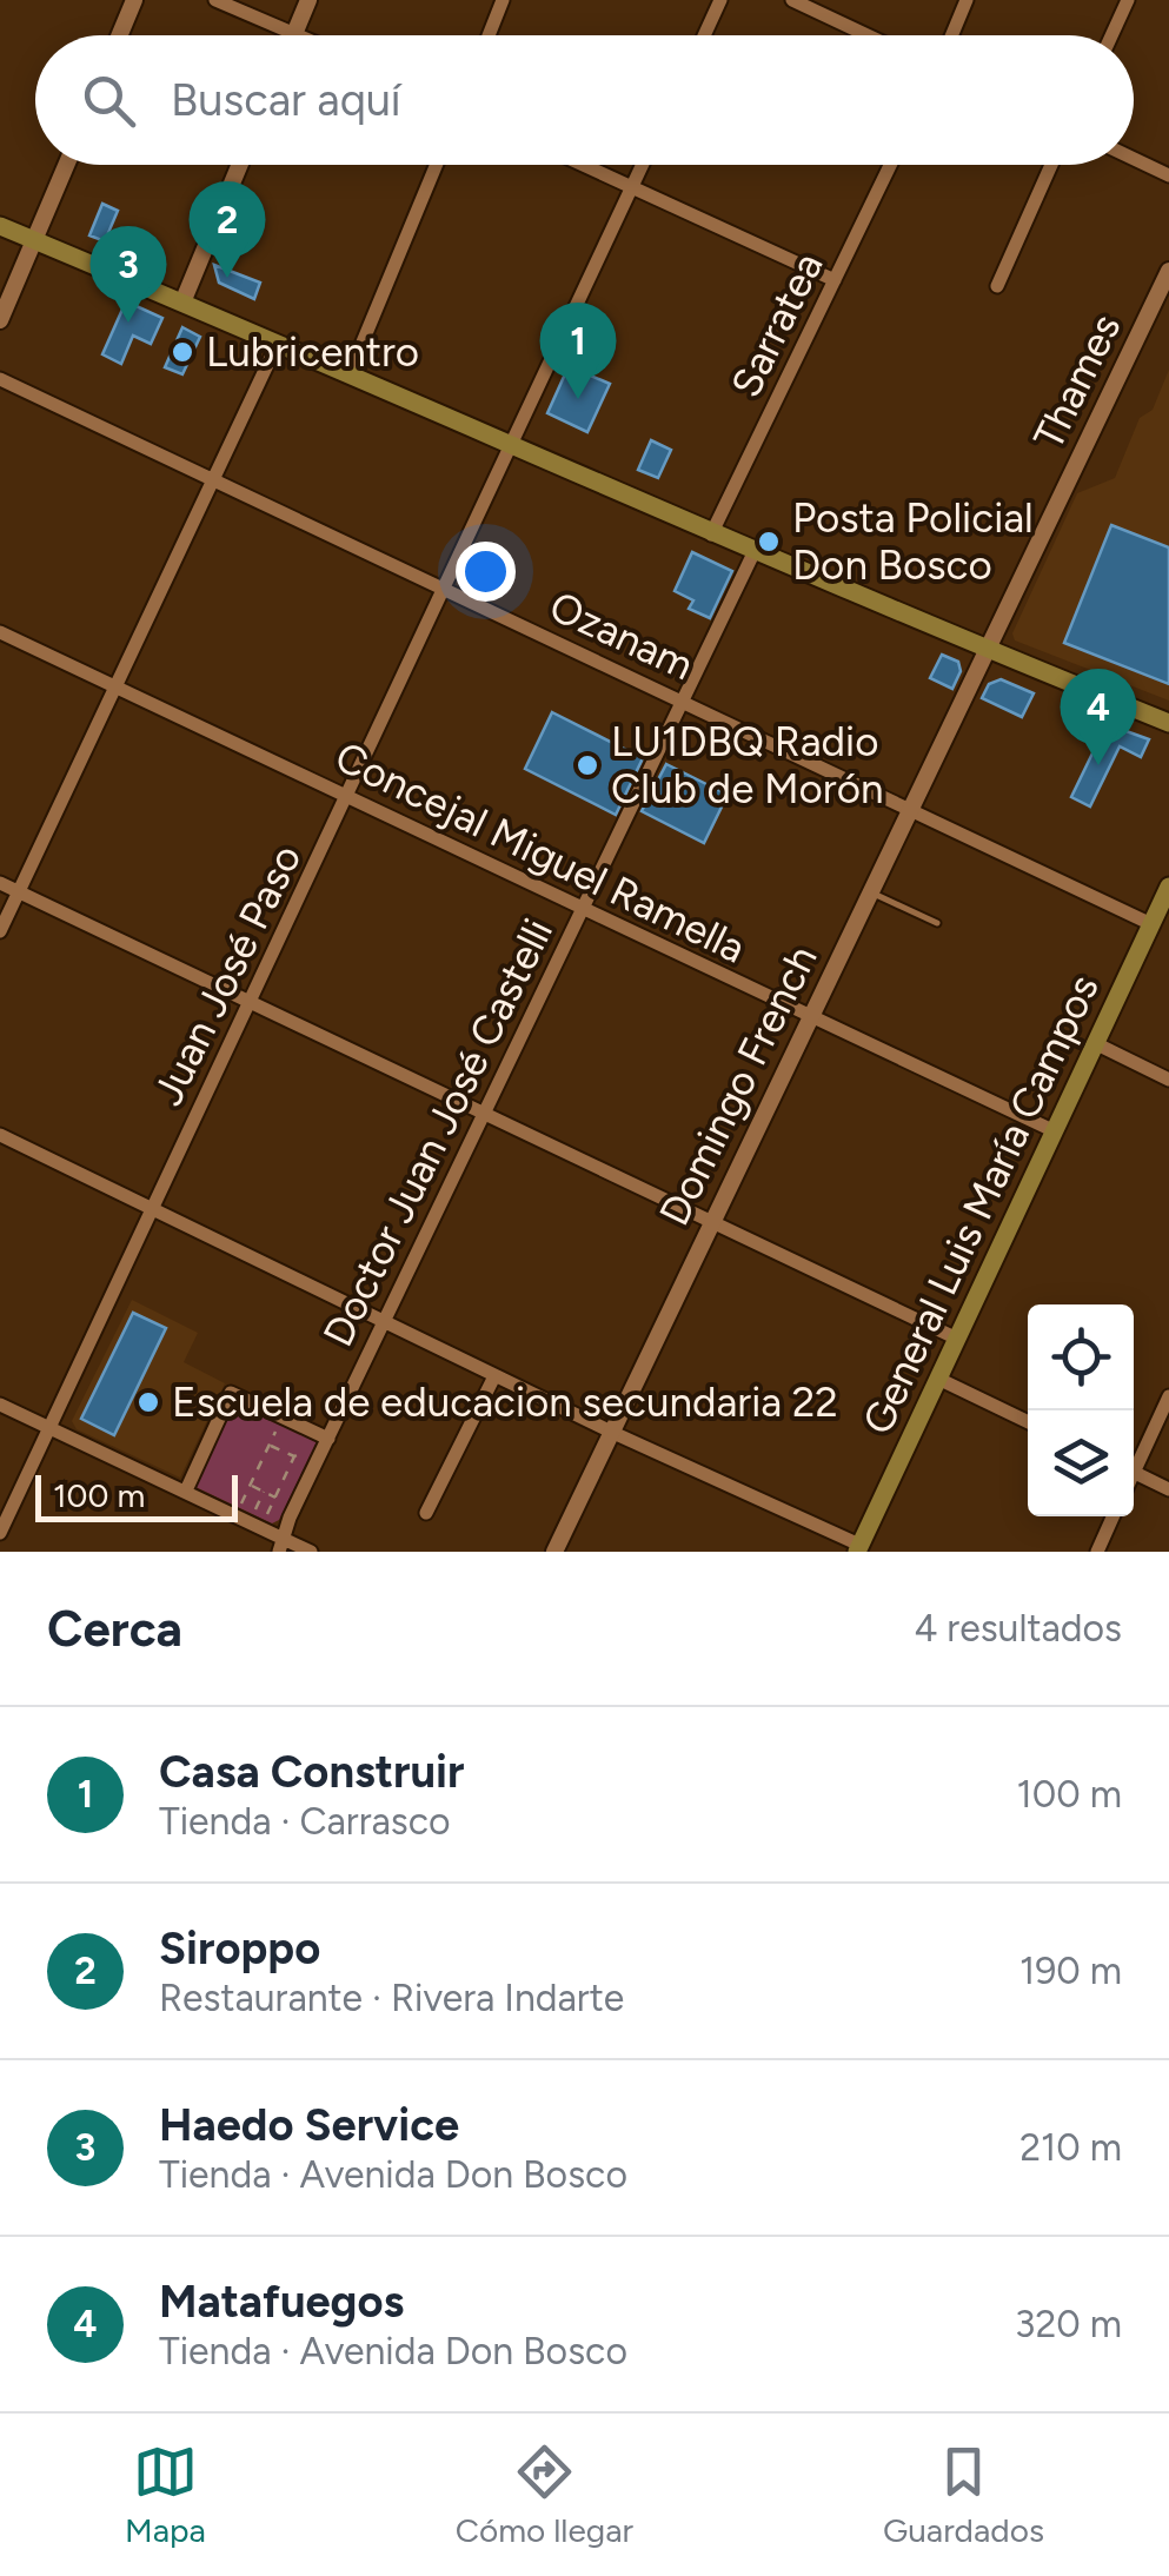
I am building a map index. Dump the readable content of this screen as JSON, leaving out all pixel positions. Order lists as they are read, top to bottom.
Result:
{
  "streets": {
    "main road": ["General Luis María Campos"],
    "street": [
      "Sarratea",
      "Thames",
      "Ozanam",
      "Concejal Miguel Ramella",
      "Juan José Paso",
      "Domingo French",
      "Doctor Juan José Castelli"
    ]
  },
  "crossings": [
    ["Thames", "Domingo French"],
    ["Ozanam", "Juan José Paso"],
    ["Ozanam", "Domingo French"],
    ["Ozanam", "Doctor Juan José Castelli"],
    ["Ozanam", "General Luis María Campos"],
    ["Concejal Miguel Ramella", "Juan José Paso"],
    ["Concejal Miguel Ramella", "Domingo French"],
    ["Concejal Miguel Ramella", "Doctor Juan José Castelli"],
    ["Concejal Miguel Ramella", "General Luis María Campos"]
  ],
  "places": [
    "Lubricentro",
    "Posta Policial Don Bosco",
    "LU1DBQ Radio Club de Morón",
    "Escuela de educacion secundaria 22"
  ],
  "scale_bar": "100 m",
  "page": {
    "search": "Buscar aquí",
    "pins": [
      "2",
      "3",
      "1",
      "4"
    ],
    "scale": "100 m",
    "heading": ["Cerca", "4 resultados"],
    "list": [
      {
        "mark": "1",
        "name": "Casa Construir",
        "note": "Tienda · Carrasco",
        "value": "100 m"
      },
      {
        "mark": "2",
        "name": "Siroppo",
        "note": "Restaurante · Rivera Indarte",
        "value": "190 m"
      },
      {
        "mark": "3",
        "name": "Haedo Service",
        "note": "Tienda · Avenida Don Bosco",
        "value": "210 m"
      },
      {
        "mark": "4",
        "name": "Matafuegos",
        "note": "Tienda · Avenida Don Bosco",
        "value": "320 m"
      }
    ],
    "nav": ["Mapa", "Cómo llegar", "Guardados"]
  }
}
